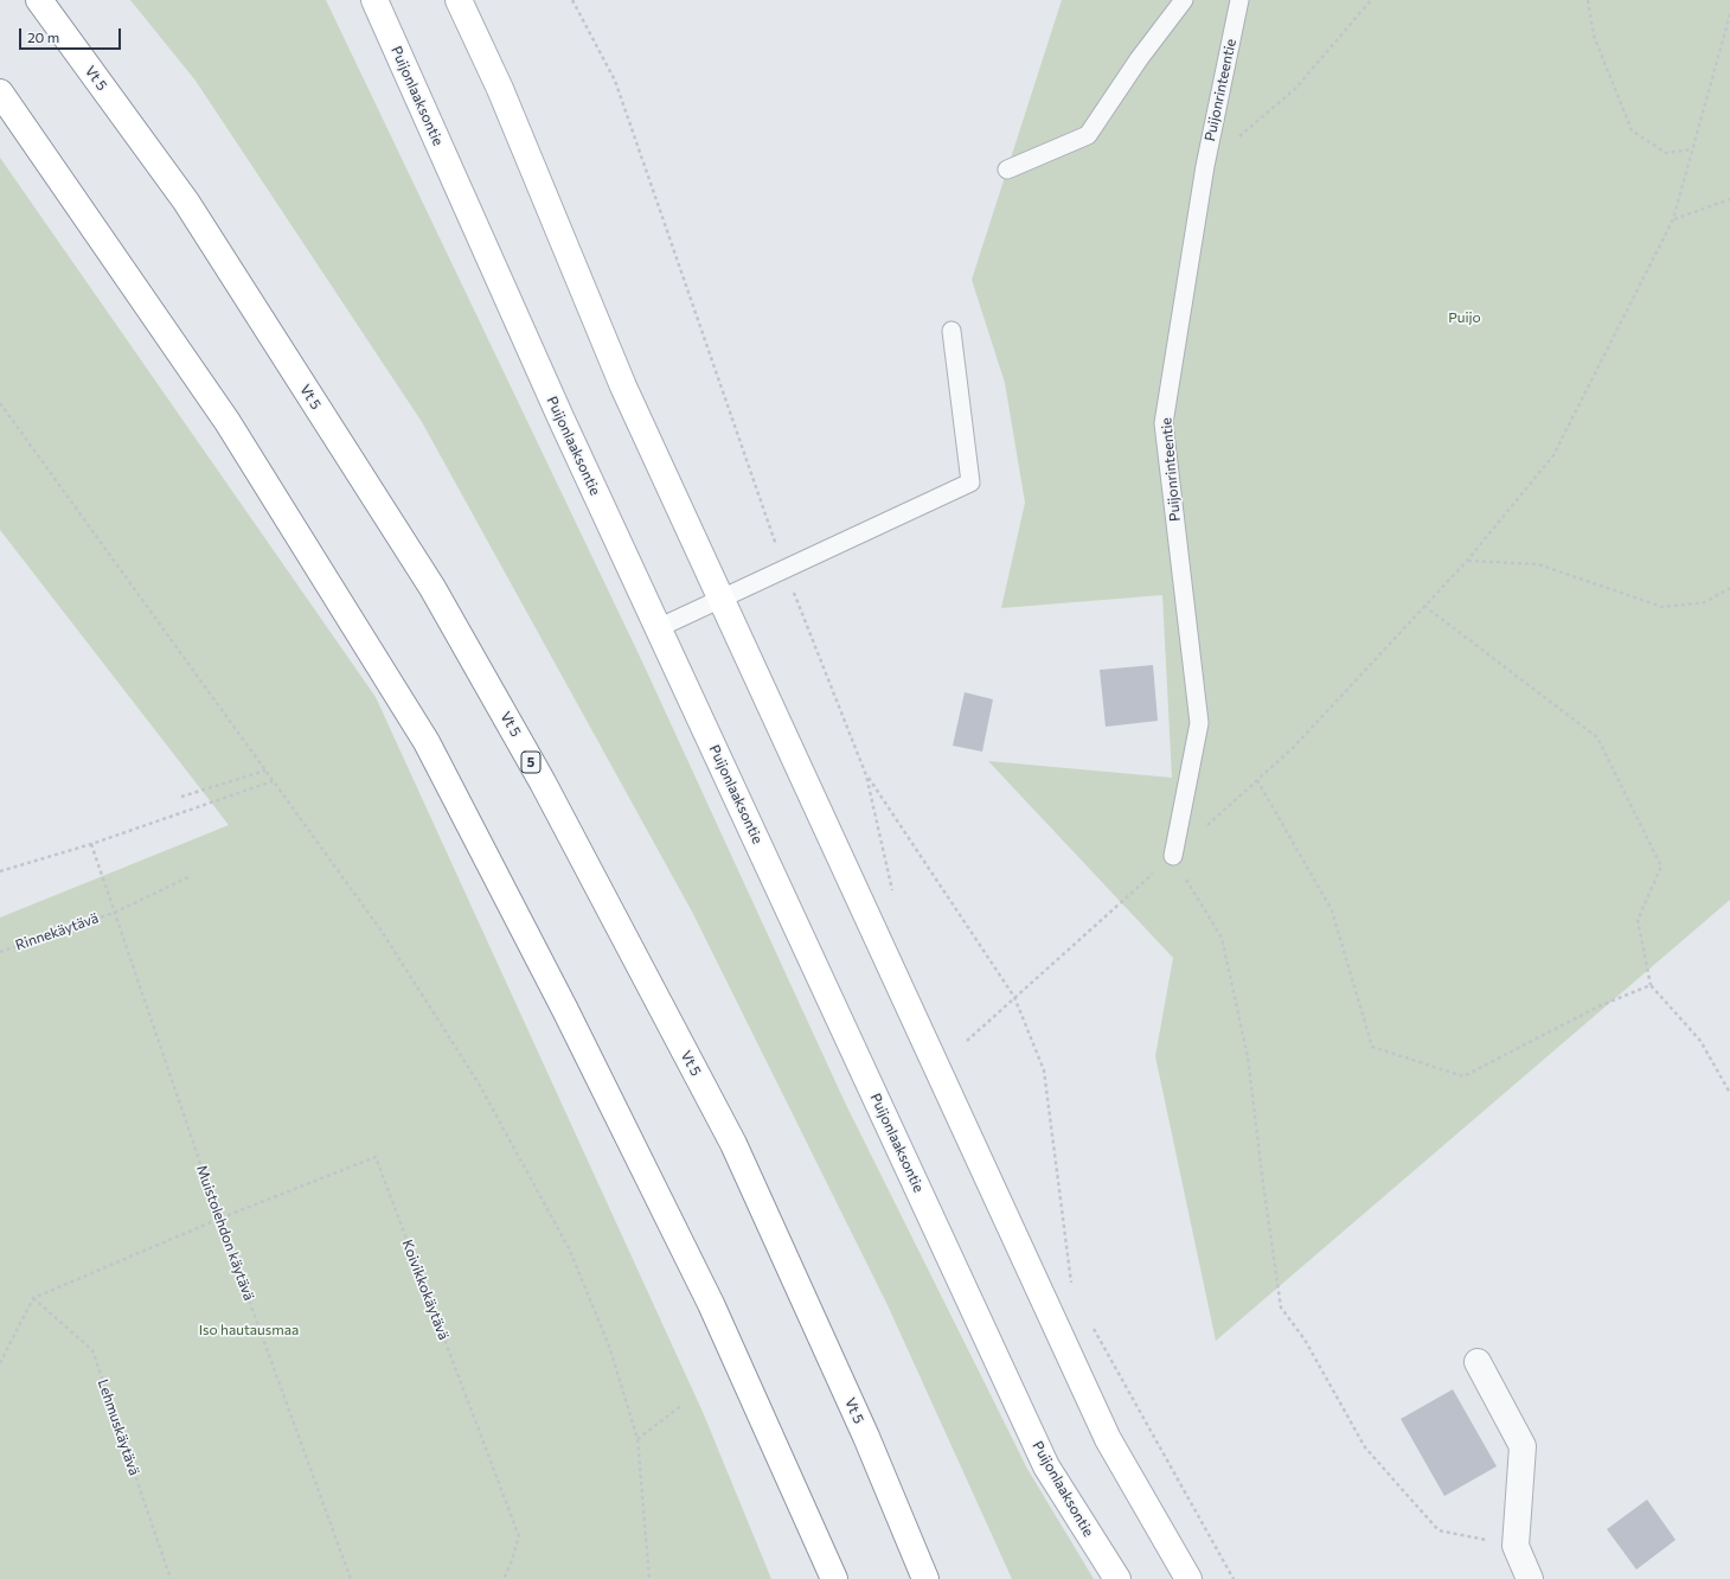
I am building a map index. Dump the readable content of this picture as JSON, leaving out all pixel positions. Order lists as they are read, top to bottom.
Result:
{
  "streets": {
    "main road": ["Vt 5", "Puijonlaaksontie", "5"],
    "lane": ["Puijonrinteentie"],
    "path": [
      "Rinnekäytävä",
      "Muistolehdon käytävä",
      "Koivikkokäytävä",
      "Lehmuskäytävä"
    ]
  },
  "crossings": [
    ["Rinnekäytävä", "Muistolehdon käytävä"],
    ["Muistolehdon käytävä", "Koivikkokäytävä"]
  ],
  "parks": ["Puijo", "Iso hautausmaa"],
  "scale_bar": "20 m"
}
